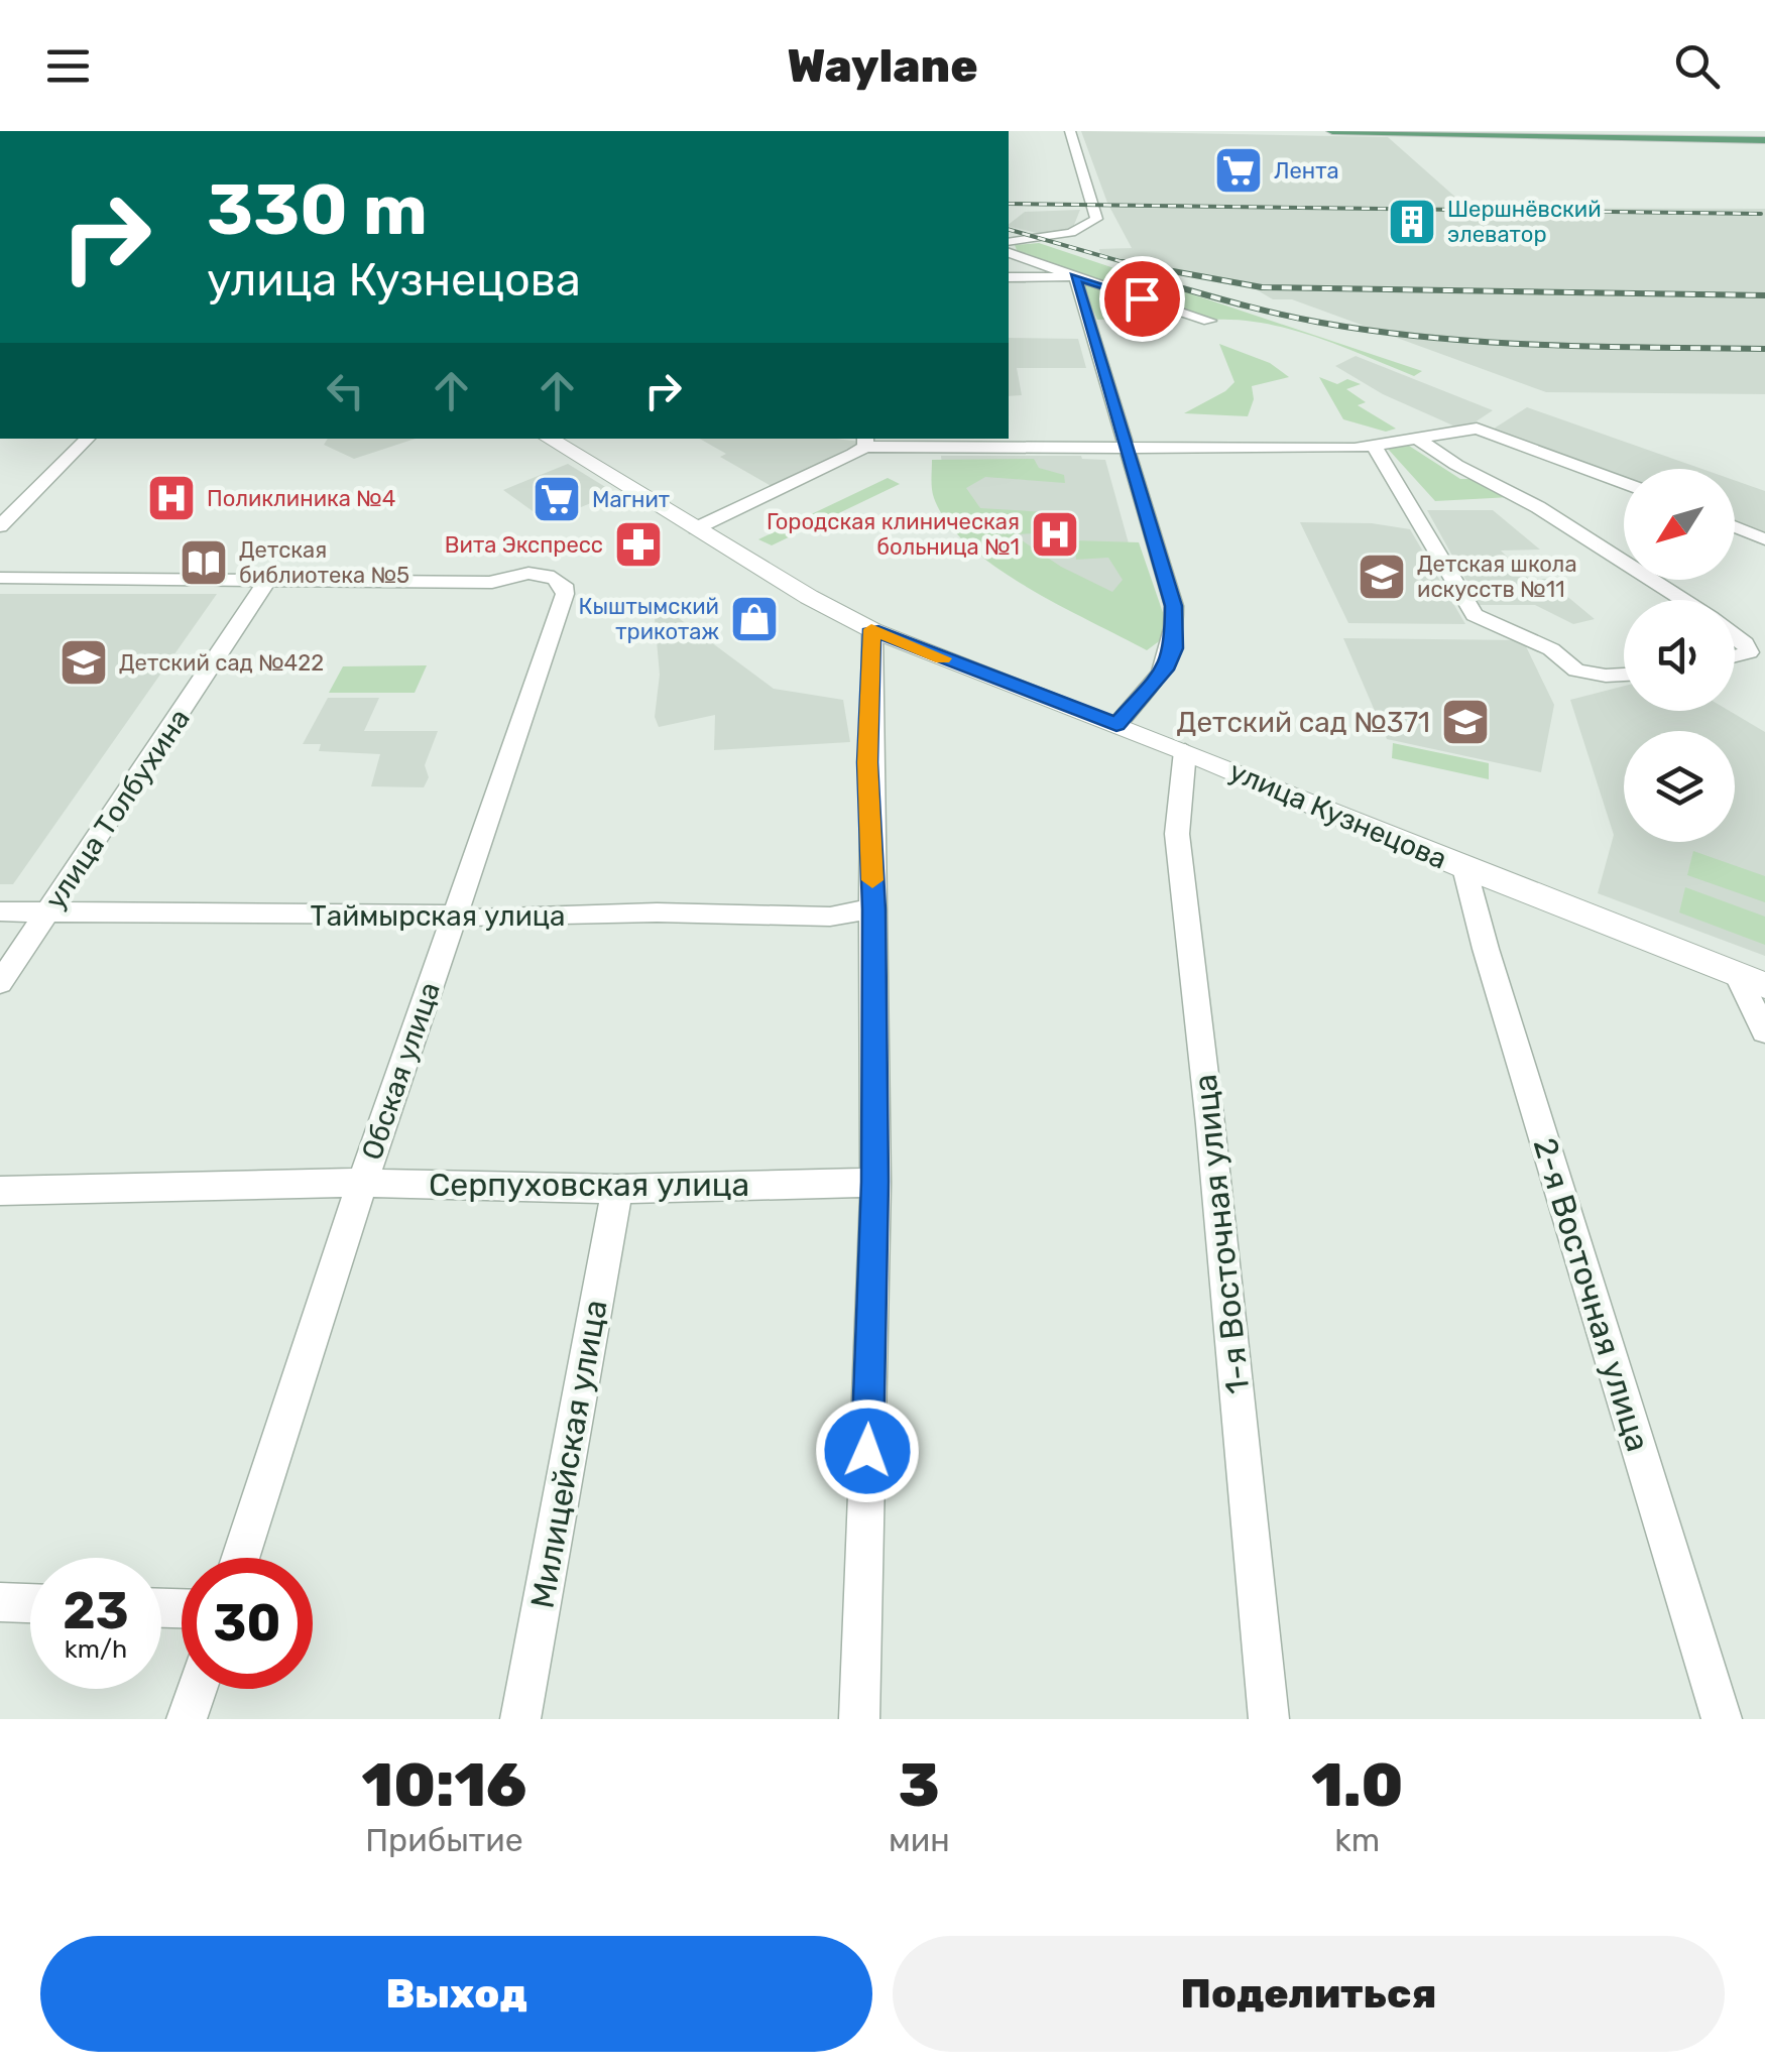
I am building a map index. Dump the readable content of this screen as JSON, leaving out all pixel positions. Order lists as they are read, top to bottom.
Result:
{
  "streets": {
    "street": [
      "улица Толбухина",
      "улица Кузнецова",
      "Таймырская улица",
      "Обская улица",
      "Серпуховская улица",
      "1-я Восточная улица",
      "2-я Восточная улица",
      "Милицейская улица"
    ]
  },
  "crossings": [
    ["улица Толбухина", "Таймырская улица"],
    ["улица Толбухина", "Обская улица"],
    ["улица Кузнецова", "1-я Восточная улица"],
    ["улица Кузнецова", "2-я Восточная улица"],
    ["Таймырская улица", "Обская улица"],
    ["Обская улица", "Серпуховская улица"],
    ["Серпуховская улица", "Милицейская улица"]
  ],
  "places": {
    "supermarket": ["Лента", "Магнит"],
    "building": ["Шершнёвский элеватор"],
    "hospital": ["Поликлиника №4", "Городская клиническая больница №1"],
    "pharmacy": ["Вита Экспресс"],
    "library": ["Детская библиотека №5"],
    "school or university": ["Детская школа искусств №11", "Детский сад №422", "Детский сад №371"],
    "shop": ["Кыштымский трикотаж"]
  },
  "north": "bottom left",
  "page": {
    "header": "Waylane",
    "turn": ["330 m", "улица Кузнецова"],
    "speed": "23 km/h",
    "limit": "30",
    "eta": [
      "10:16",
      "Прибытие",
      "3",
      "мин",
      "1.0",
      "km"
    ],
    "buttons": ["Выход", "Поделиться"]
  }
}
